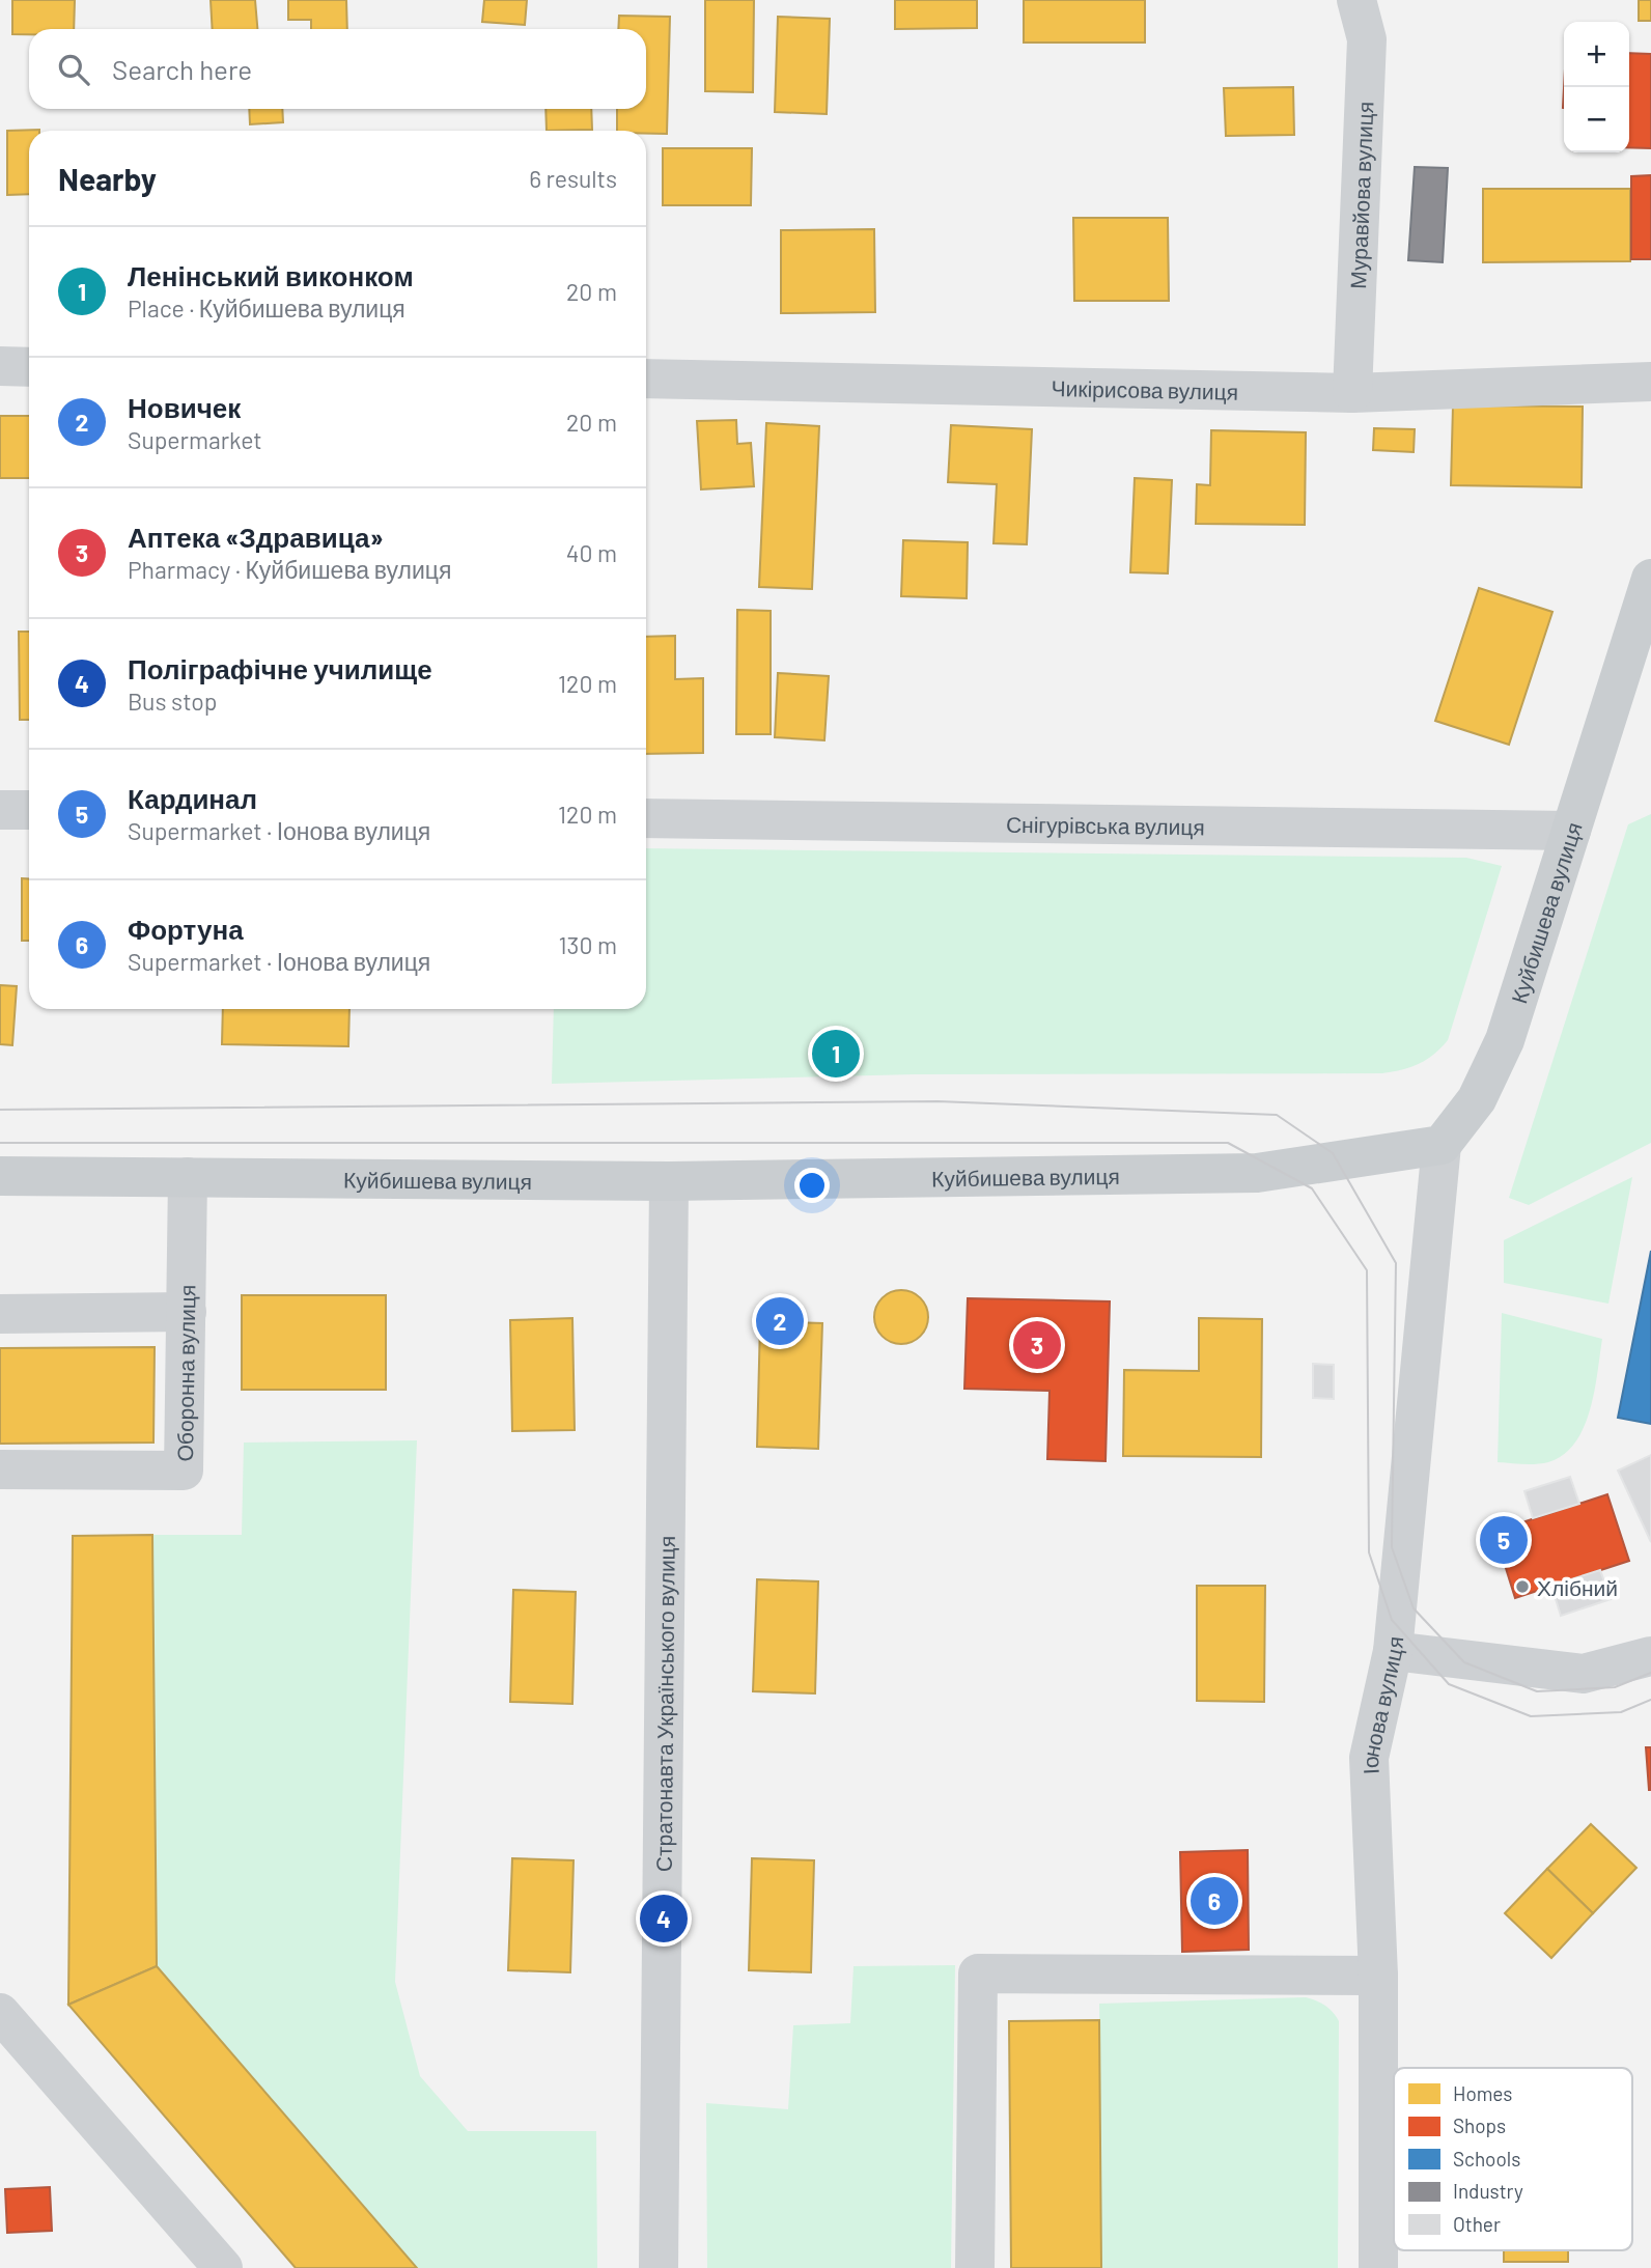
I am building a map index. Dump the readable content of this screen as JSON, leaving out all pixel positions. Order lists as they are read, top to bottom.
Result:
{
  "streets": {
    "main road": ["Куйбишева вулиця"],
    "street": [
      "Муравйова вулиця",
      "Чикірисова вулиця",
      "Снігурівська вулиця",
      "Оборонна вулиця",
      "Стратонавта Українського вулиця",
      "Іонова вулиця"
    ]
  },
  "crossings": [
    ["Муравйова вулиця", "Чикірисова вулиця"],
    ["Снігурівська вулиця", "Куйбишева вулиця"],
    ["Куйбишева вулиця", "Оборонна вулиця"],
    ["Куйбишева вулиця", "Стратонавта Українського вулиця"],
    ["Куйбишева вулиця", "Іонова вулиця"]
  ],
  "places": ["Хлібний"],
  "legend": [
    "Homes",
    "Shops",
    "Schools",
    "Industry",
    "Other"
  ],
  "page": {
    "map_buttons": ["+", "−"],
    "search": "Search here",
    "heading": ["Nearby", "6 results"],
    "list": [
      {
        "mark": "1",
        "name": "Ленінський виконком",
        "note": "Place · Куйбишева вулиця",
        "value": "20 m"
      },
      {
        "mark": "2",
        "name": "Новичек",
        "note": "Supermarket",
        "value": "20 m"
      },
      {
        "mark": "3",
        "name": "Аптека «Здравица»",
        "note": "Pharmacy · Куйбишева вулиця",
        "value": "40 m"
      },
      {
        "mark": "4",
        "name": "Поліграфічне училище",
        "note": "Bus stop",
        "value": "120 m"
      },
      {
        "mark": "5",
        "name": "Кардинал",
        "note": "Supermarket · Іонова вулиця",
        "value": "120 m"
      },
      {
        "mark": "6",
        "name": "Фортуна",
        "note": "Supermarket · Іонова вулиця",
        "value": "130 m"
      }
    ],
    "pins": [
      "1",
      "2",
      "3",
      "5",
      "6",
      "4"
    ]
  }
}
